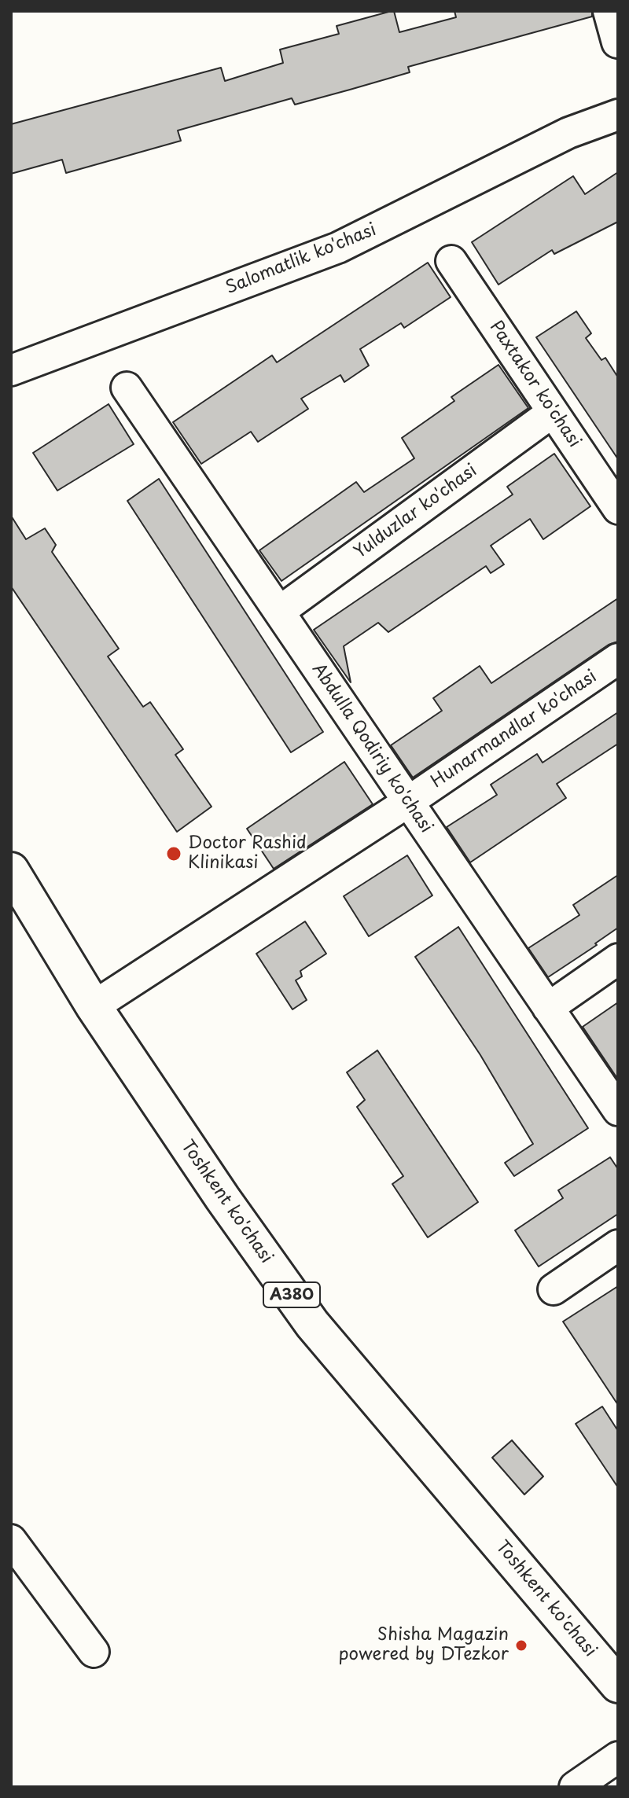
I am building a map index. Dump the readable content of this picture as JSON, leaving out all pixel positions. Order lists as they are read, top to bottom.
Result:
{
  "streets": {
    "highway": ["Toshkent ko'chasi", "A380"],
    "street": [
      "Salomatlik ko'chasi",
      "Paxtakor ko'chasi",
      "Yulduzlar ko'chasi",
      "Hunarmandlar ko'chasi",
      "Abdulla Qodiriy ko'chasi"
    ]
  },
  "crossings": [
    ["Paxtakor ko'chasi", "Yulduzlar ko'chasi"],
    ["Yulduzlar ko'chasi", "Abdulla Qodiriy ko'chasi"],
    ["Hunarmandlar ko'chasi", "Abdulla Qodiriy ko'chasi"],
    ["Hunarmandlar ko'chasi", "Toshkent ko'chasi"]
  ],
  "places": ["Doctor Rashid Klinikasi", "Shisha Magazin powered by DTezkor"]
}
